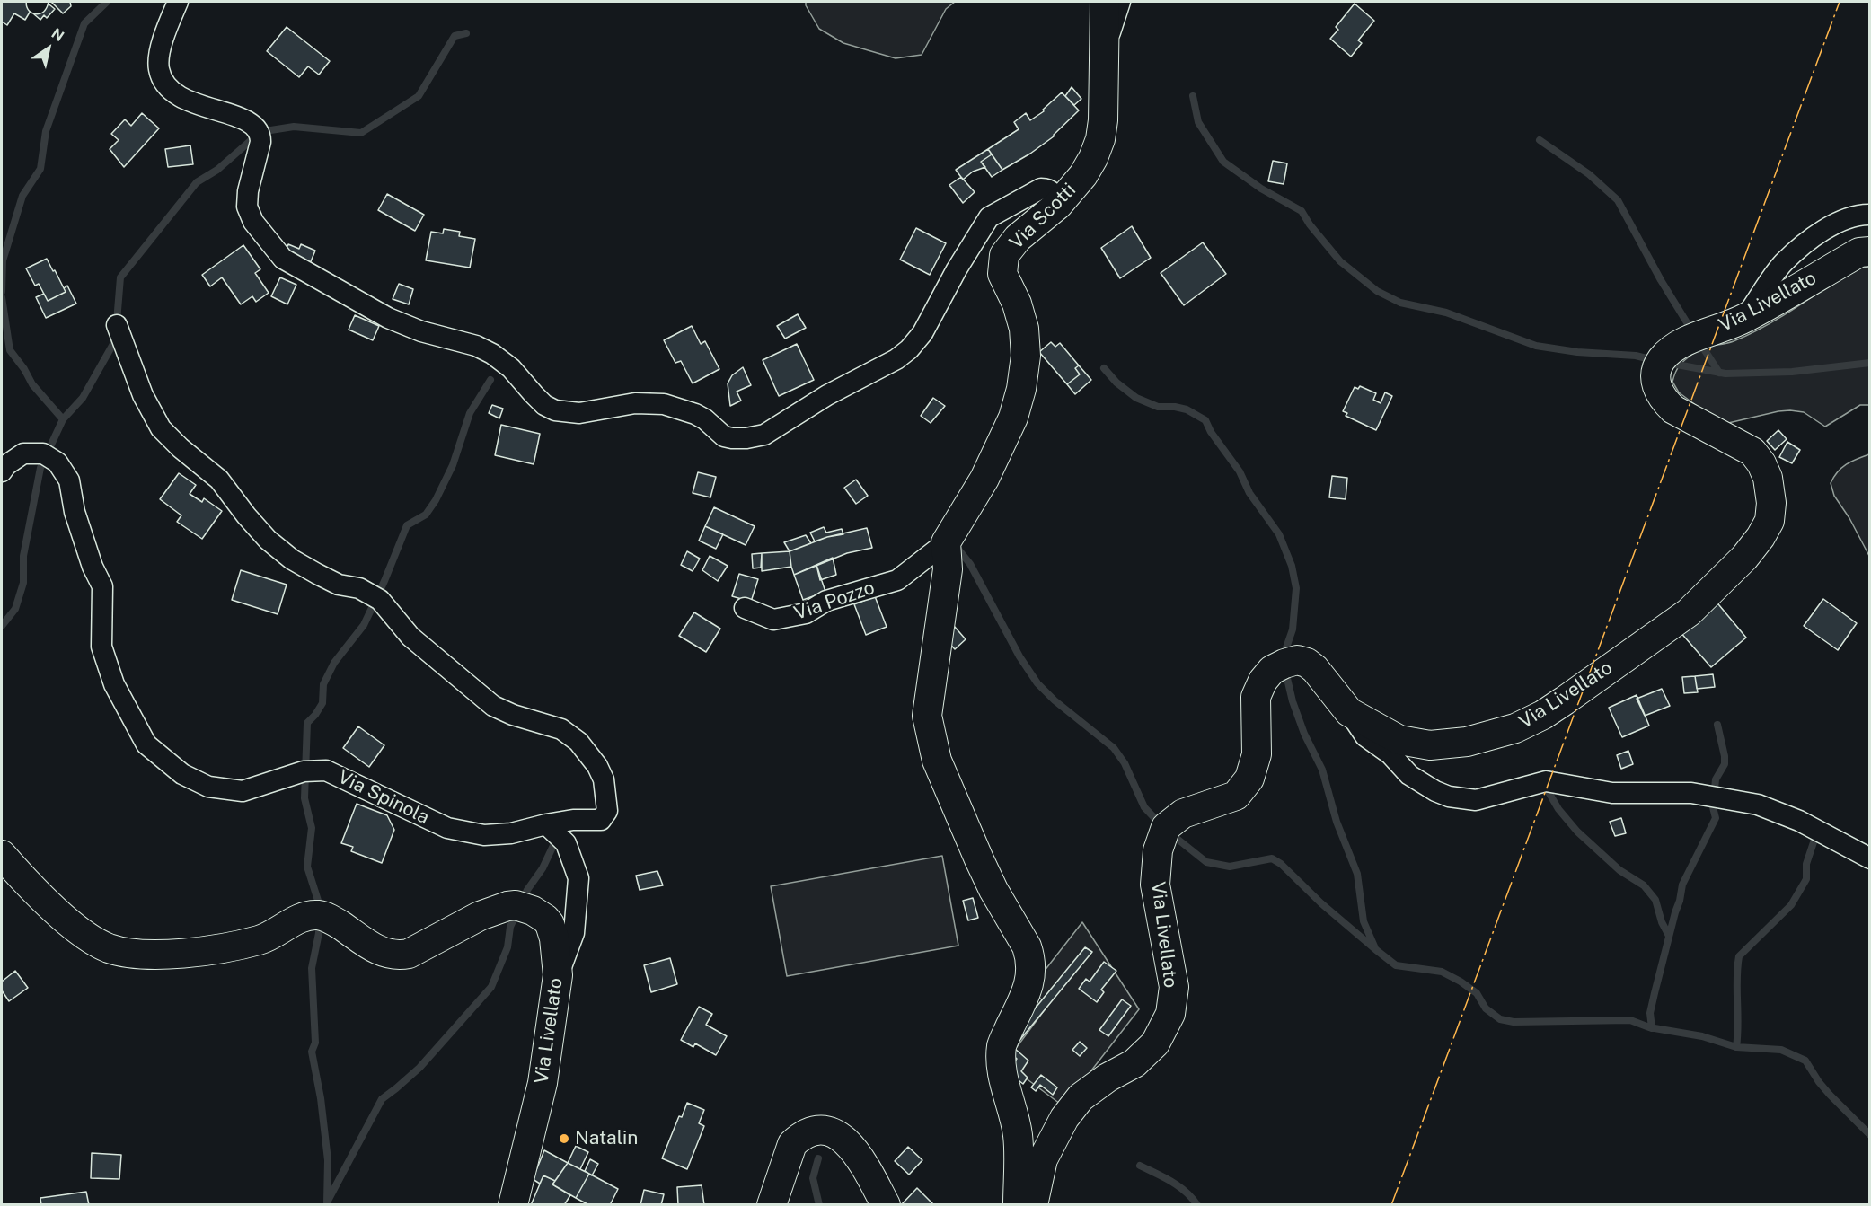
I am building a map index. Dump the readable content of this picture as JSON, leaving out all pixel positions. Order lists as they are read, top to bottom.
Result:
{
  "streets": {
    "street": [
      "Via Scotti",
      "Via Livellato",
      "Via Pozzo",
      "Via Spinola"
    ]
  },
  "crossings": [
    ["Via Scotti", "Via Pozzo"]
  ],
  "places": ["Natalin"],
  "north": "top right"
}
